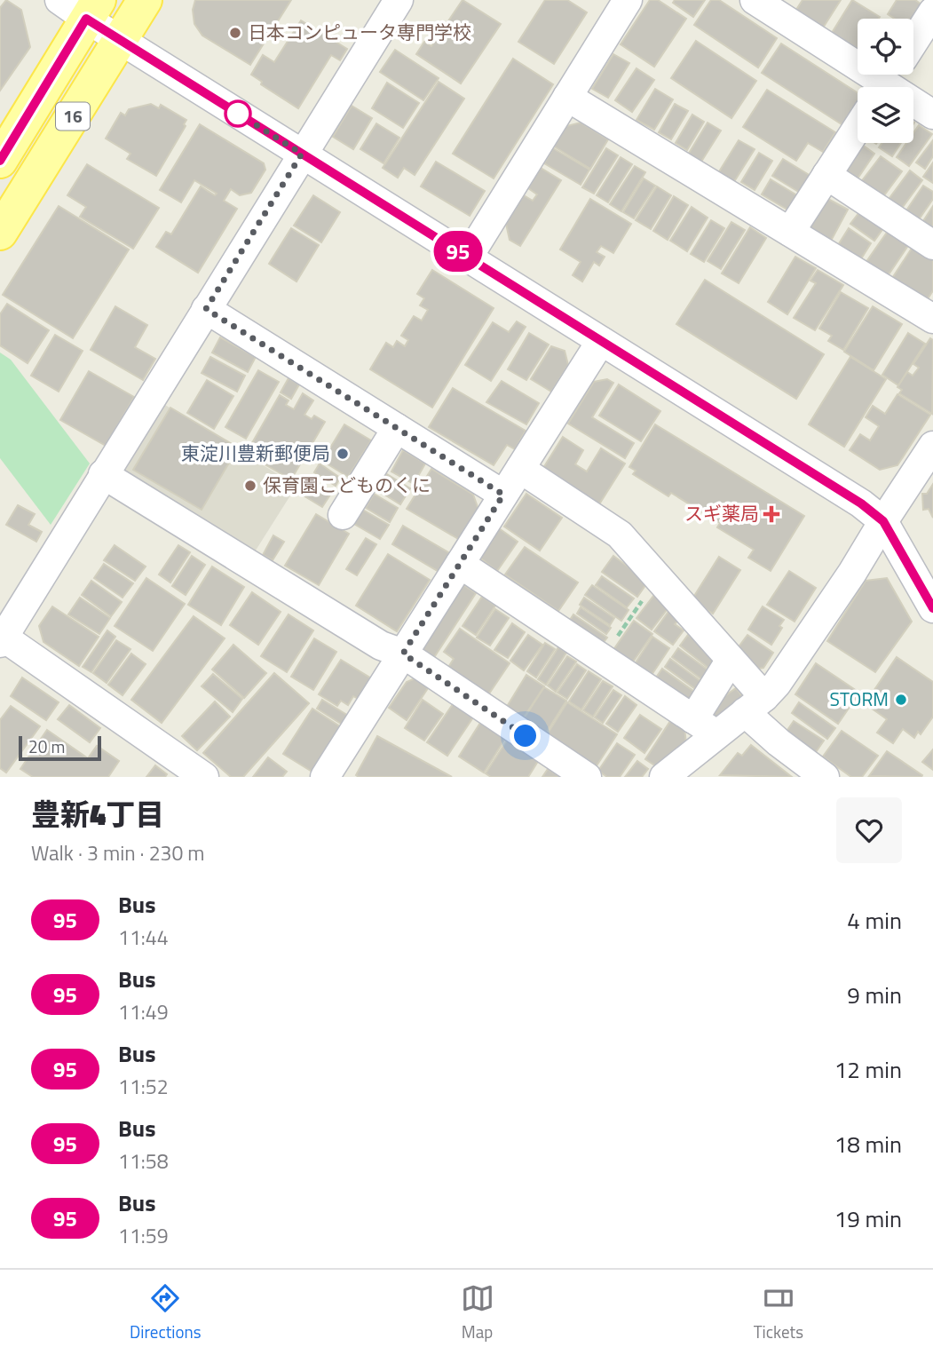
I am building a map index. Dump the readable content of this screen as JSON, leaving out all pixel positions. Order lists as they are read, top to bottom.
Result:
{
  "streets": {
    "main road": ["16"]
  },
  "places": {
    "other": [
      "日本コンピュータ専門学校",
      "東淀川豊新郵便局",
      "保育園こどものくに",
      "STORM"
    ],
    "health": ["スギ薬局"]
  },
  "lines": ["bus line 95"],
  "scale_bar": "20 m",
  "page": {
    "on_map": "95",
    "scale": "20 m",
    "heading": ["豊新4丁目", "Walk · 3 min · 230 m"],
    "list": [
      {
        "mark": "95",
        "name": "Bus",
        "note": "11:44",
        "value": "4 min"
      },
      {
        "mark": "95",
        "name": "Bus",
        "note": "11:49",
        "value": "9 min"
      },
      {
        "mark": "95",
        "name": "Bus",
        "note": "11:52",
        "value": "12 min"
      },
      {
        "mark": "95",
        "name": "Bus",
        "note": "11:58",
        "value": "18 min"
      },
      {
        "mark": "95",
        "name": "Bus",
        "note": "11:59",
        "value": "19 min"
      }
    ],
    "tabs": ["Directions", "Map", "Tickets"]
  }
}
